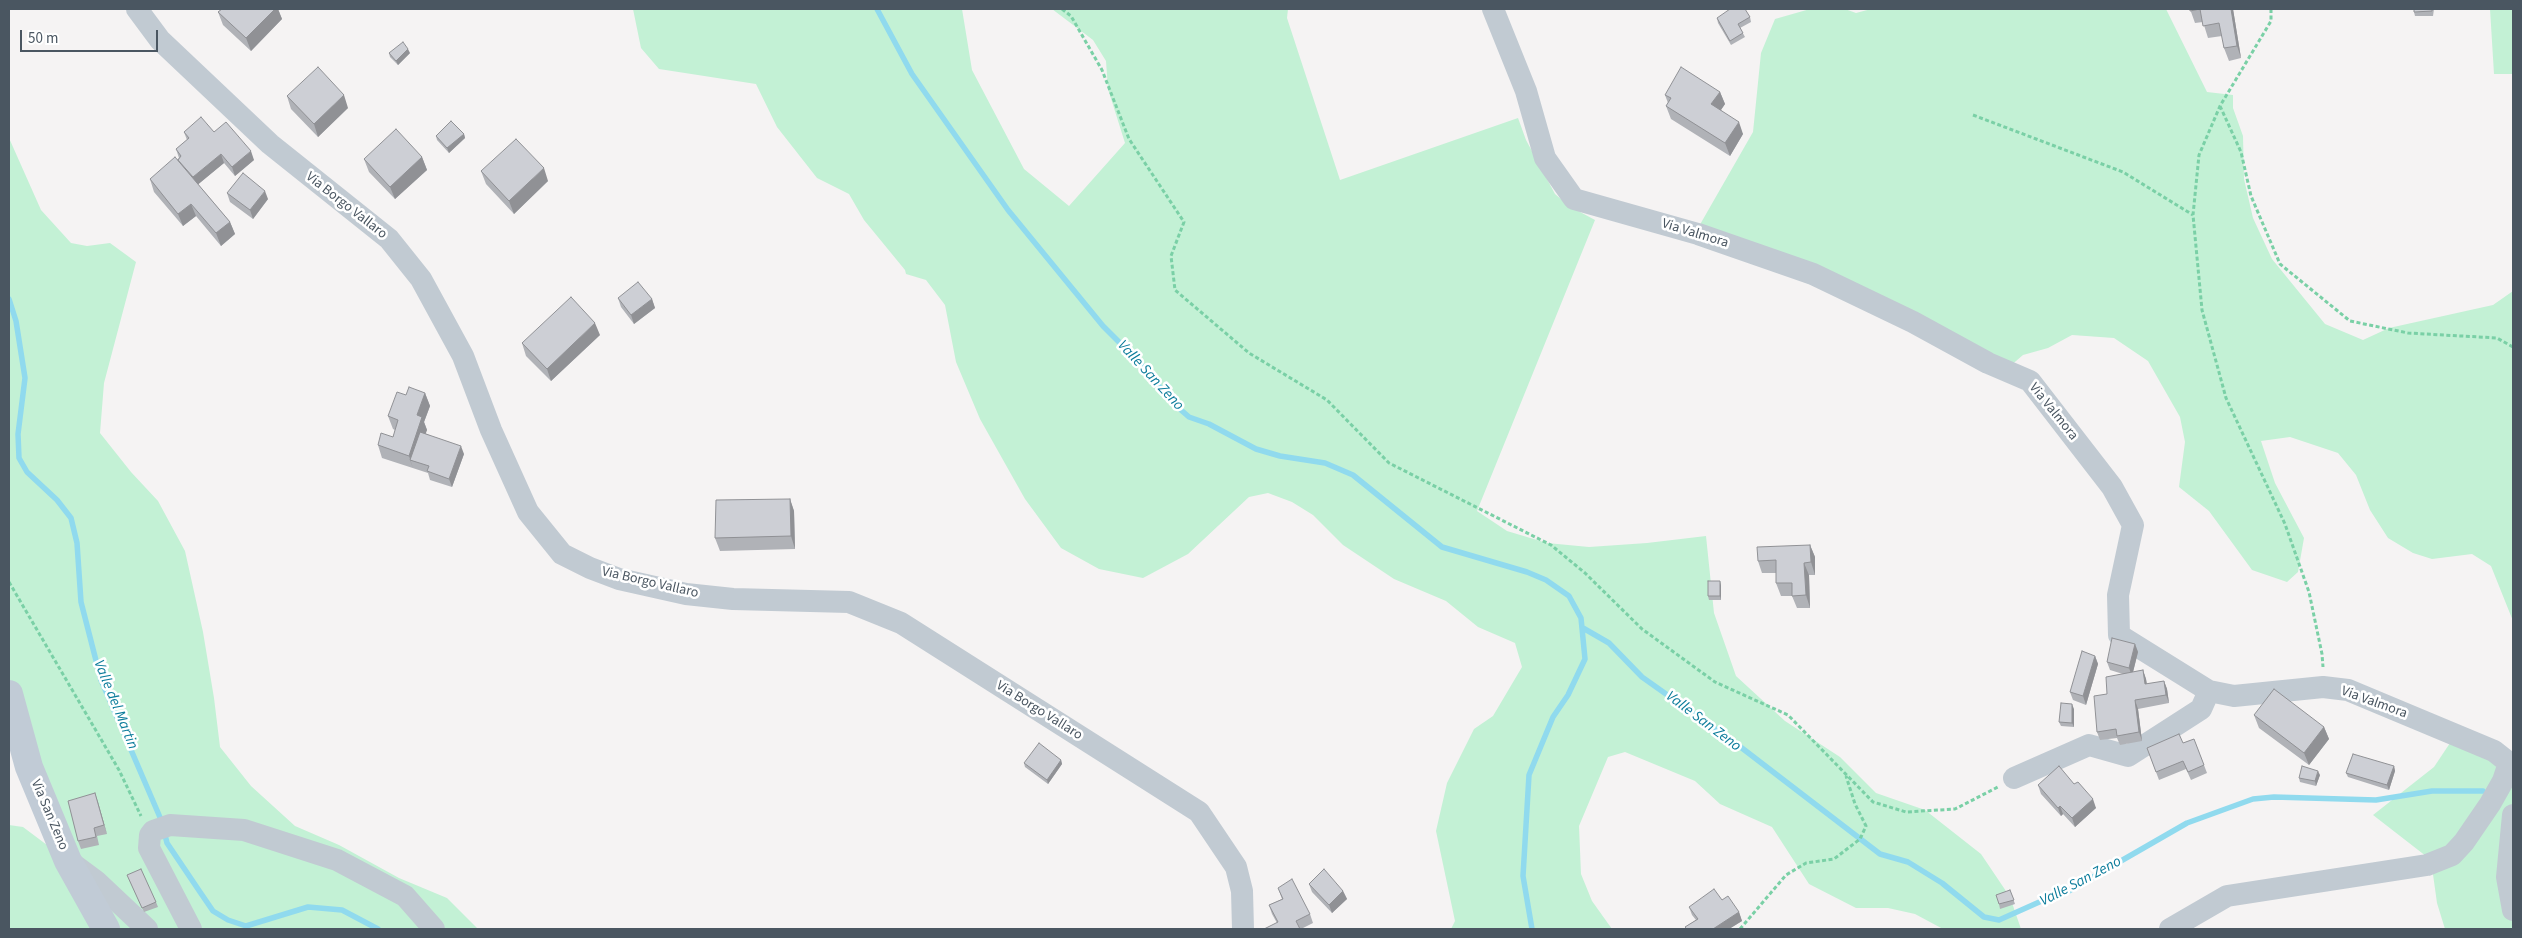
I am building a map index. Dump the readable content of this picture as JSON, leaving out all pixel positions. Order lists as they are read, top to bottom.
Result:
{
  "streets": {
    "street": ["Via Borgo Vallaro", "Via Valmora", "Via San Zeno"]
  },
  "water": ["Valle San Zeno", "Valle del Martin"],
  "scale_bar": "50 m"
}
